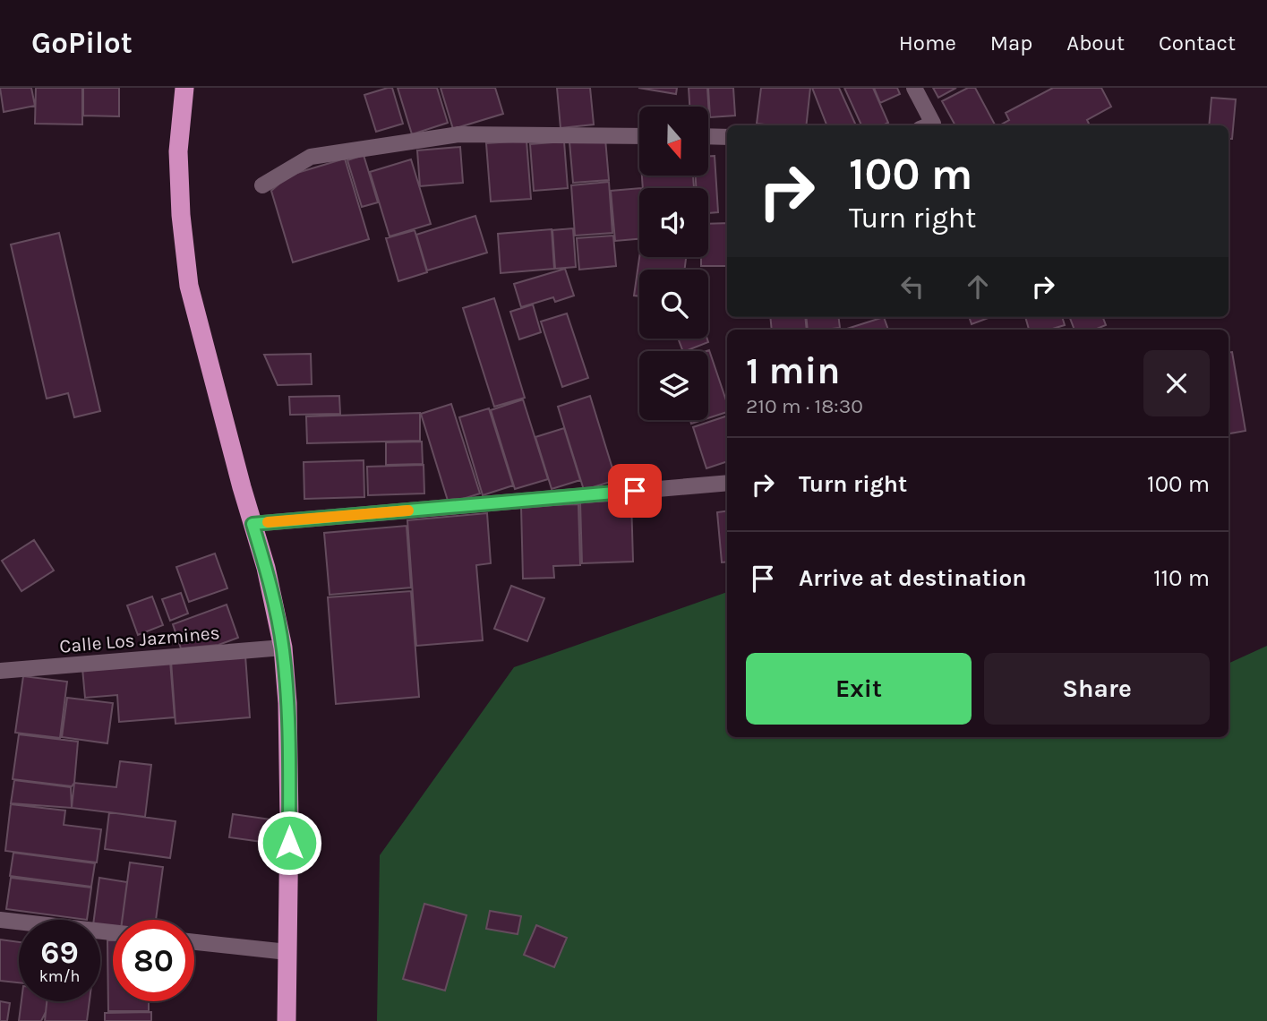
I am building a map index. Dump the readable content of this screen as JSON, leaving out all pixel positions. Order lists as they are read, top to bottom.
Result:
{
  "streets": {
    "street": ["Calle Los Jazmines"]
  },
  "north": "bottom",
  "page": {
    "header": "GoPilot",
    "nav": [
      "Home",
      "Map",
      "About",
      "Contact"
    ],
    "turn": ["100 m", "Turn right"],
    "heading": ["1 min", "210 m · 18:30"],
    "list": [
      {
        "name": "Turn right",
        "value": "100 m"
      },
      {
        "name": "Arrive at destination",
        "value": "110 m"
      }
    ],
    "buttons": ["Exit", "Share"],
    "speed": "69 km/h",
    "limit": "80"
  }
}
